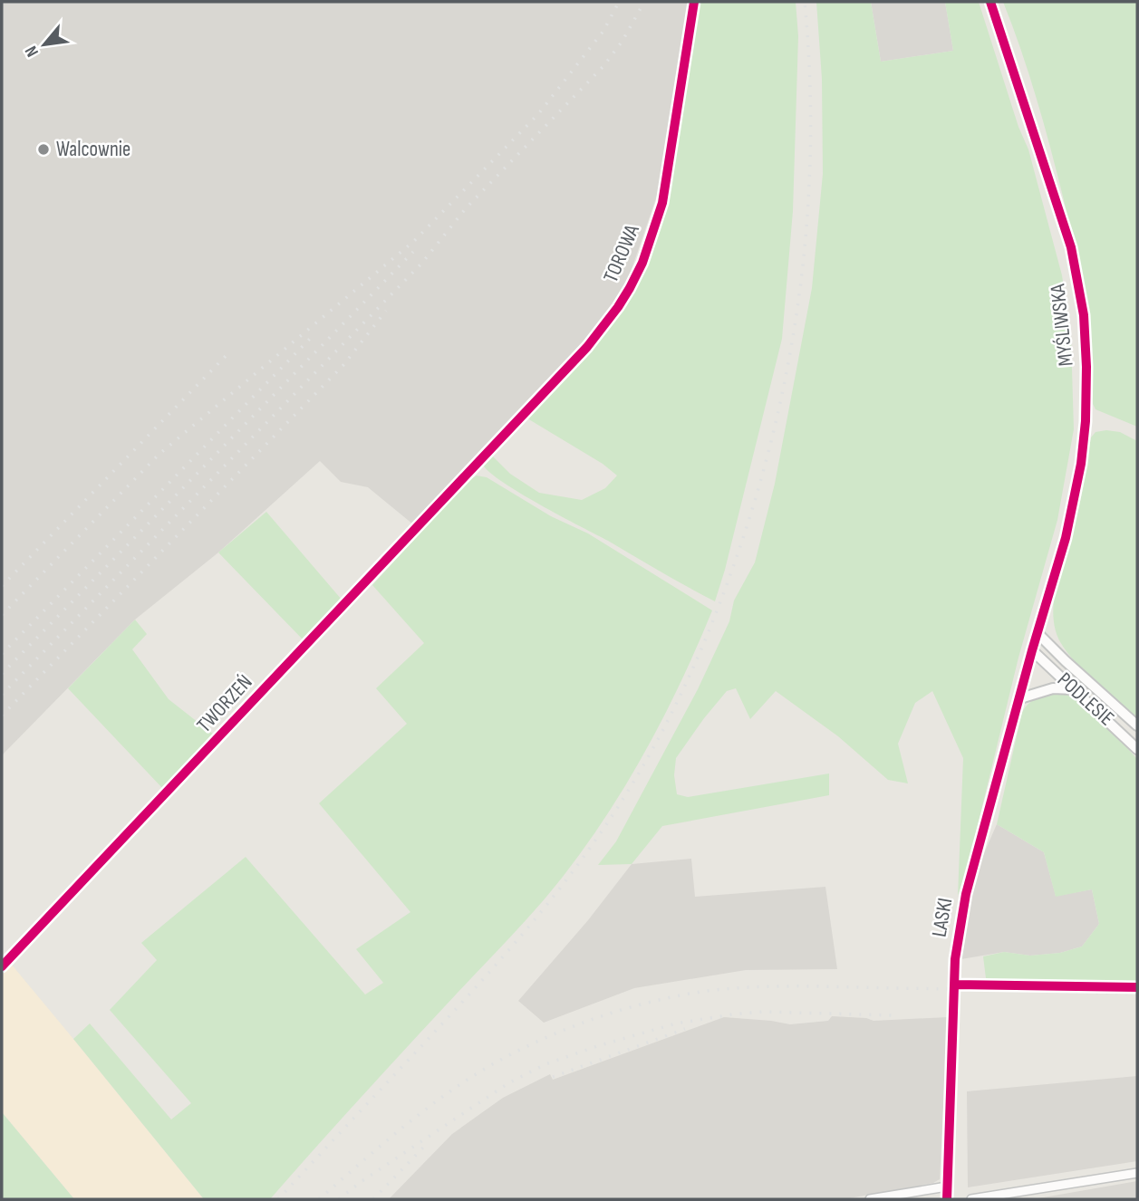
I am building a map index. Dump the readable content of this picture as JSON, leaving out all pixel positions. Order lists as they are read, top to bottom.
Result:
{
  "streets": {
    "street": [
      "TOROWA",
      "MYŚLIWSKA",
      "PODLESIE",
      "TWORZEŃ",
      "LASKI"
    ]
  },
  "crossings": [
    ["TOROWA", "TWORZEŃ"],
    ["MYŚLIWSKA", "PODLESIE"],
    ["MYŚLIWSKA", "LASKI"],
    ["PODLESIE", "LASKI"]
  ],
  "places": ["Walcownie"],
  "north": "bottom left"
}
